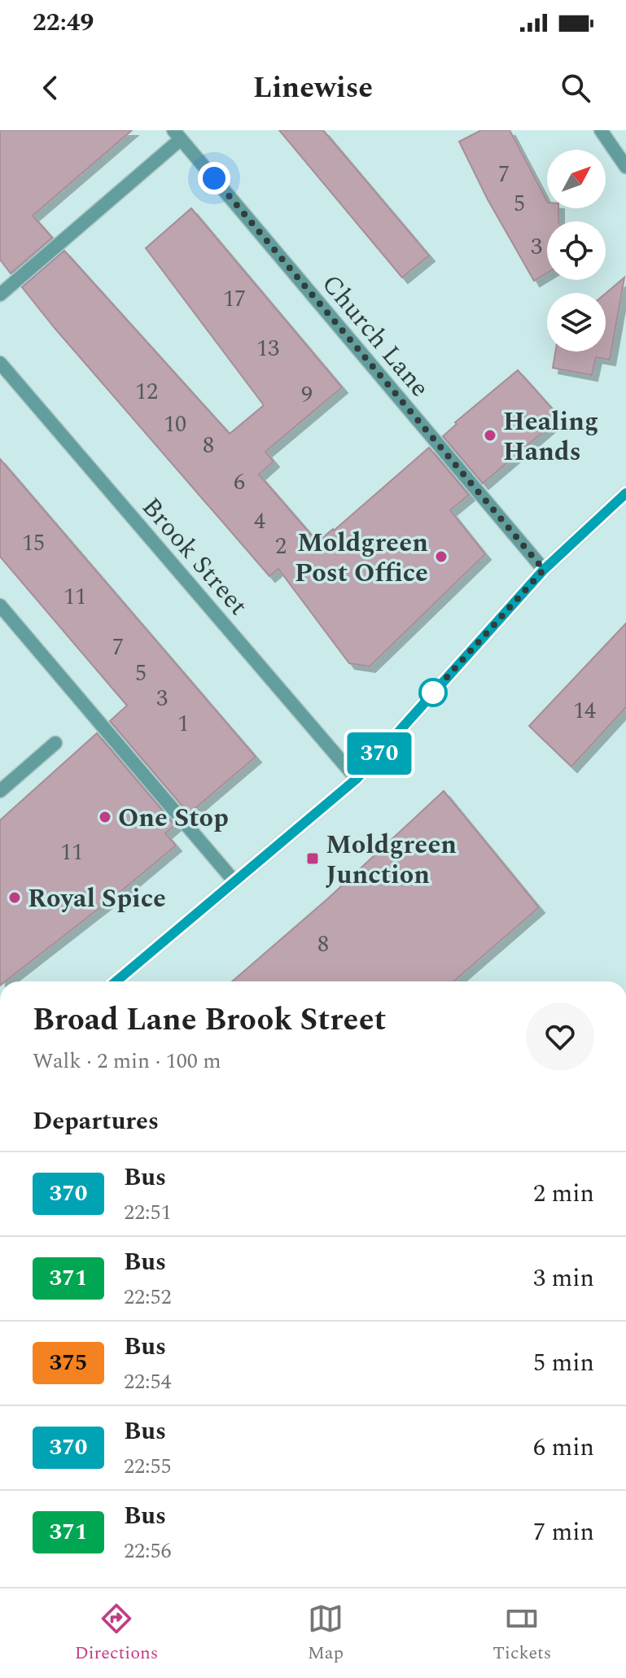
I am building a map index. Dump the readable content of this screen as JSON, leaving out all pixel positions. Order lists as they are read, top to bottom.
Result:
{
  "streets": {
    "street": ["Church Lane", "Brook Street"]
  },
  "places": {
    "other": [
      "Healing Hands",
      "Moldgreen Post Office",
      "One Stop",
      "Royal Spice"
    ],
    "transit": ["Moldgreen Junction"]
  },
  "lines": ["bus line 370"],
  "house_numbers": [
    "7",
    "5",
    "3",
    "17",
    "13",
    "12",
    "9",
    "10",
    "8",
    "6",
    "4",
    "15",
    "2",
    "11",
    "7",
    "5",
    "3",
    "14",
    "1",
    "11",
    "8"
  ],
  "north": "top right",
  "page": {
    "status": "22:49",
    "header": "Linewise",
    "on_map": "370",
    "heading": [
      ["Broad Lane Brook Street", "Walk · 2 min · 100 m"],
      "Departures"
    ],
    "list": [
      {
        "mark": "370",
        "name": "Bus",
        "note": "22:51",
        "value": "2 min"
      },
      {
        "mark": "371",
        "name": "Bus",
        "note": "22:52",
        "value": "3 min"
      },
      {
        "mark": "375",
        "name": "Bus",
        "note": "22:54",
        "value": "5 min"
      },
      {
        "mark": "370",
        "name": "Bus",
        "note": "22:55",
        "value": "6 min"
      },
      {
        "mark": "371",
        "name": "Bus",
        "note": "22:56",
        "value": "7 min"
      }
    ],
    "tabs": ["Directions", "Map", "Tickets"]
  }
}
